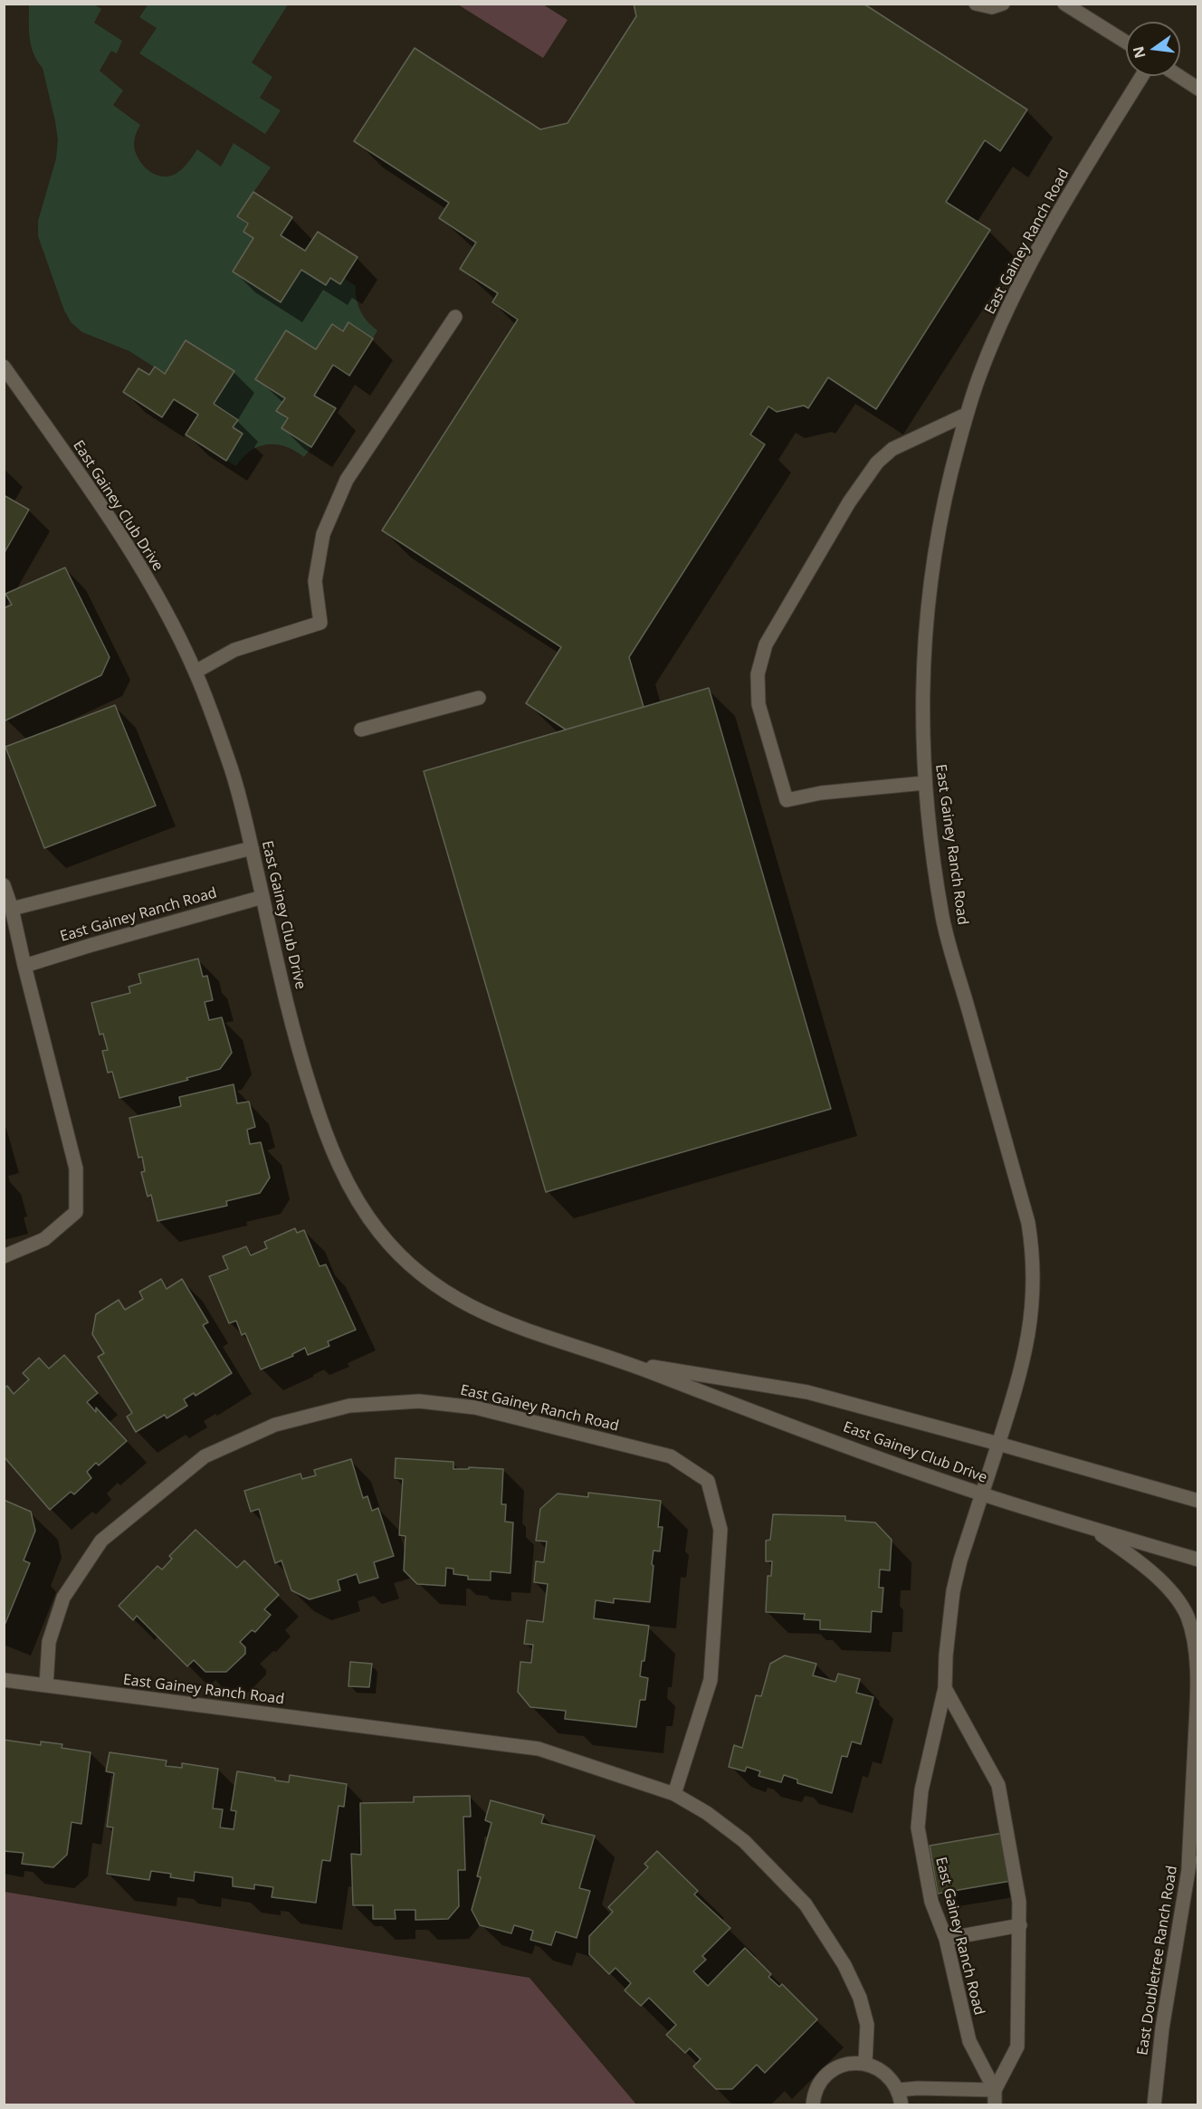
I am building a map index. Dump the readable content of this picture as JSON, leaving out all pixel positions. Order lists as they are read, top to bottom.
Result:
{
  "streets": {
    "street": ["East Gainey Ranch Road", "East Gainey Club Drive", "East Doubletree Ranch Road"]
  },
  "crossings": [
    ["East Gainey Ranch Road", "East Gainey Club Drive"]
  ],
  "north": "left"
}
